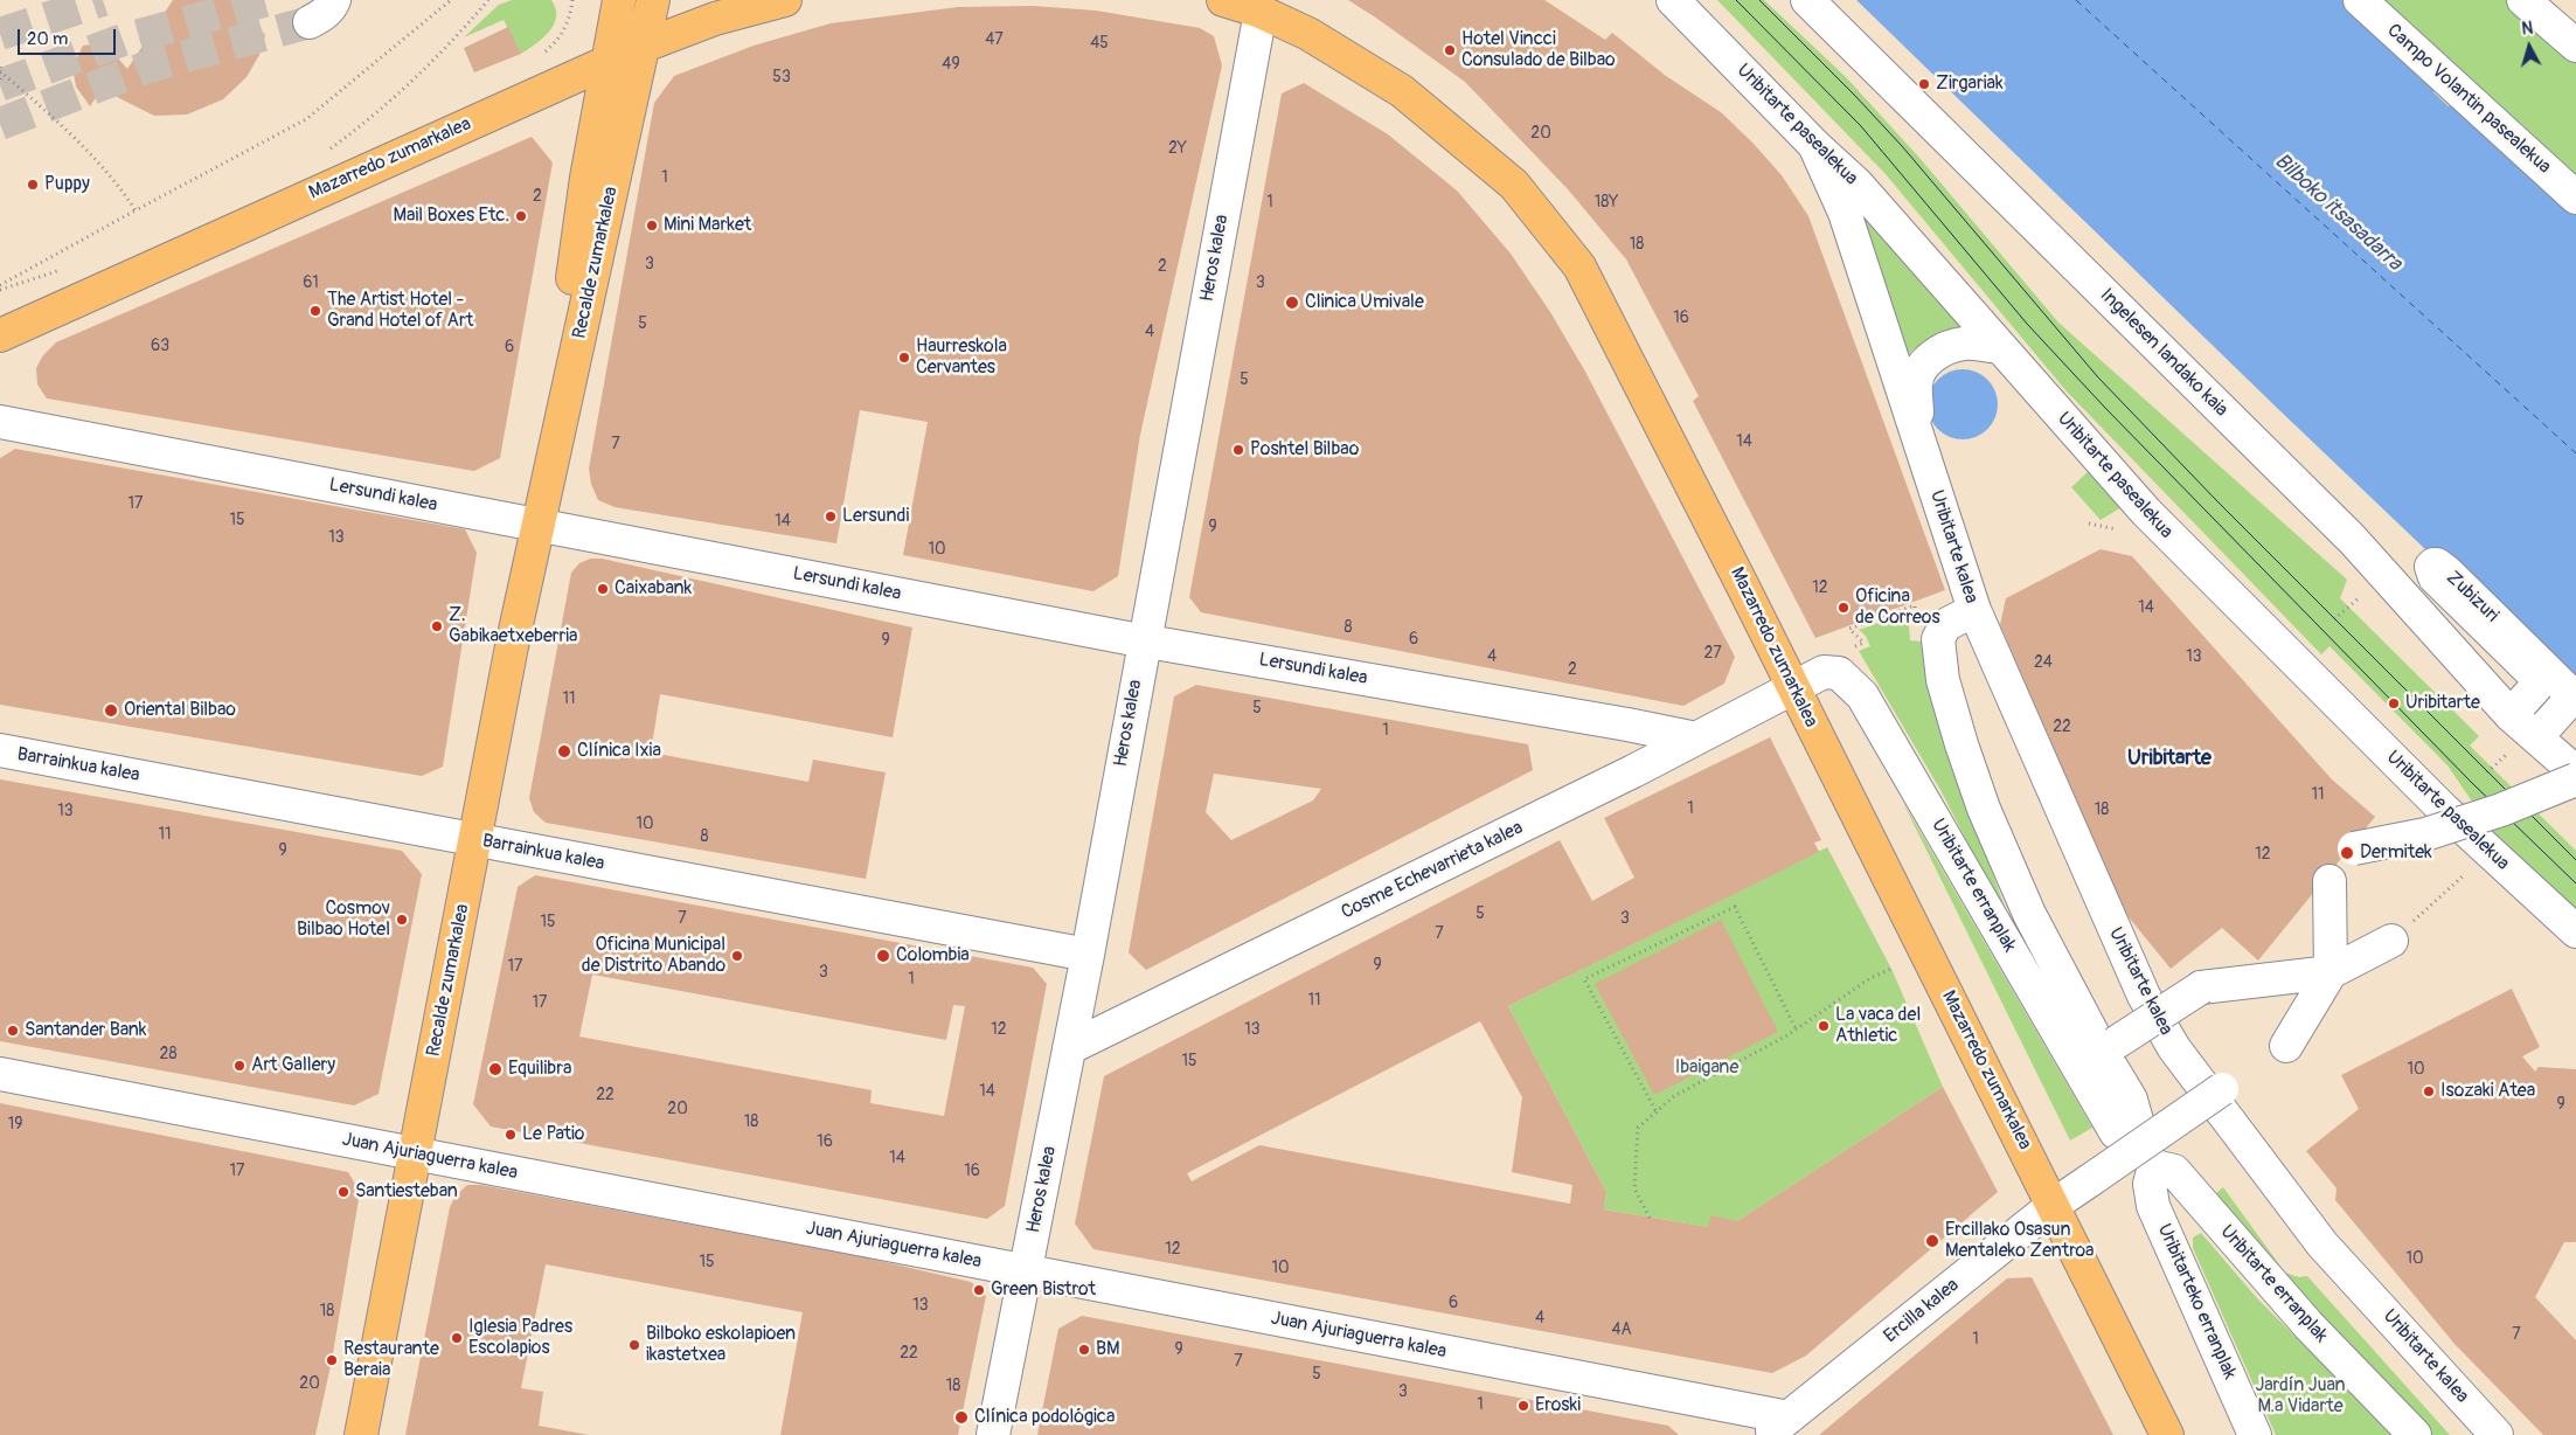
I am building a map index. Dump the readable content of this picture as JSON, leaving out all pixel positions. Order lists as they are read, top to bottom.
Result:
{
  "streets": {
    "main road": ["Mazarredo zumarkalea", "Recalde zumarkalea"],
    "street": [
      "Campo Volantin pasealekua",
      "Uribitarte pasealekua",
      "Heros kalea",
      "Ingelesen landako kaia",
      "Lersundi kalea",
      "Uribitarte kalea",
      "Zubizuri",
      "Barrainkua kalea",
      "Cosme Echevarrieta kalea",
      "Uribitarte erranplak",
      "Juan Ajuriaguerra kalea",
      "Uribitarteko erranplak",
      "Ercilla kalea"
    ]
  },
  "crossings": [
    ["Uribitarte pasealekua", "Uribitarte kalea"],
    ["Mazarredo zumarkalea", "Heros kalea"],
    ["Mazarredo zumarkalea", "Recalde zumarkalea"],
    ["Mazarredo zumarkalea", "Cosme Echevarrieta kalea"],
    ["Mazarredo zumarkalea", "Uribitarte erranplak"],
    ["Mazarredo zumarkalea", "Ercilla kalea"],
    ["Heros kalea", "Lersundi kalea"],
    ["Heros kalea", "Barrainkua kalea"],
    ["Heros kalea", "Cosme Echevarrieta kalea"],
    ["Heros kalea", "Juan Ajuriaguerra kalea"],
    ["Recalde zumarkalea", "Lersundi kalea"],
    ["Recalde zumarkalea", "Barrainkua kalea"],
    ["Recalde zumarkalea", "Juan Ajuriaguerra kalea"],
    ["Ingelesen landako kaia", "Zubizuri"],
    ["Lersundi kalea", "Cosme Echevarrieta kalea"],
    ["Uribitarte kalea", "Uribitarte erranplak"],
    ["Cosme Echevarrieta kalea", "Uribitarte erranplak"],
    ["Uribitarte erranplak", "Uribitarteko erranplak"],
    ["Juan Ajuriaguerra kalea", "Ercilla kalea"]
  ],
  "districts": ["Uribitarte"],
  "water": ["Bilboko itsasadarra"],
  "parks": ["Ibaigane", "Jardín Juan M.ª Vidarte"],
  "places": [
    "Hotel Vincci Consulado de Bilbao",
    "Zirgariak",
    "Puppy",
    "Mail Boxes Etc.",
    "Mini Market",
    "Clinica Umivale",
    "The Artist Hotel - Grand Hotel of Art",
    "Haurreskola Cervantes",
    "Poshtel Bilbao",
    "Lersundi",
    "Caixabank",
    "Oficina de Correos",
    "Z. Gabikaetxeberria",
    "Uribitarte",
    "Oriental Bilbao",
    "Clínica Ixia",
    "Dermitek",
    "Cosmov Bilbao Hotel",
    "Oficina Municipal de Distrito Abando",
    "Colombia",
    "La vaca del Athletic",
    "Santander Bank",
    "Art Gallery",
    "Equilibra",
    "Isozaki Atea",
    "Le Patio",
    "Santiesteban",
    "Ercillako Osasun Mentaleko Zentroa",
    "Green Bistrot",
    "Iglesia Padres Escolapios",
    "Bilboko eskolapioen ikastetxea",
    "BM",
    "Restaurante Beraia",
    "Eroski",
    "Clínica podológica"
  ],
  "house_numbers": [
    "47",
    "45",
    "49",
    "53",
    "20",
    "2Y",
    "1",
    "2",
    "1",
    "18Y",
    "18",
    "3",
    "2",
    "61",
    "3",
    "16",
    "5",
    "4",
    "63",
    "6",
    "5",
    "14",
    "7",
    "17",
    "15",
    "14",
    "9",
    "13",
    "10",
    "12",
    "14",
    "8",
    "6",
    "9",
    "27",
    "4",
    "13",
    "24",
    "2",
    "11",
    "5",
    "22",
    "1",
    "11",
    "1",
    "18",
    "13",
    "10",
    "11",
    "8",
    "9",
    "12",
    "5",
    "7",
    "3",
    "15",
    "7",
    "9",
    "17",
    "3",
    "1",
    "11",
    "17",
    "12",
    "13",
    "28",
    "15",
    "10",
    "14",
    "22",
    "9",
    "20",
    "18",
    "19",
    "16",
    "14",
    "17",
    "16",
    "12",
    "10",
    "15",
    "10",
    "6",
    "13",
    "18",
    "4",
    "4A",
    "7",
    "1",
    "9",
    "22",
    "7",
    "5",
    "20",
    "18",
    "3",
    "1"
  ],
  "scale_bar": "20 m",
  "north": "top"
}
